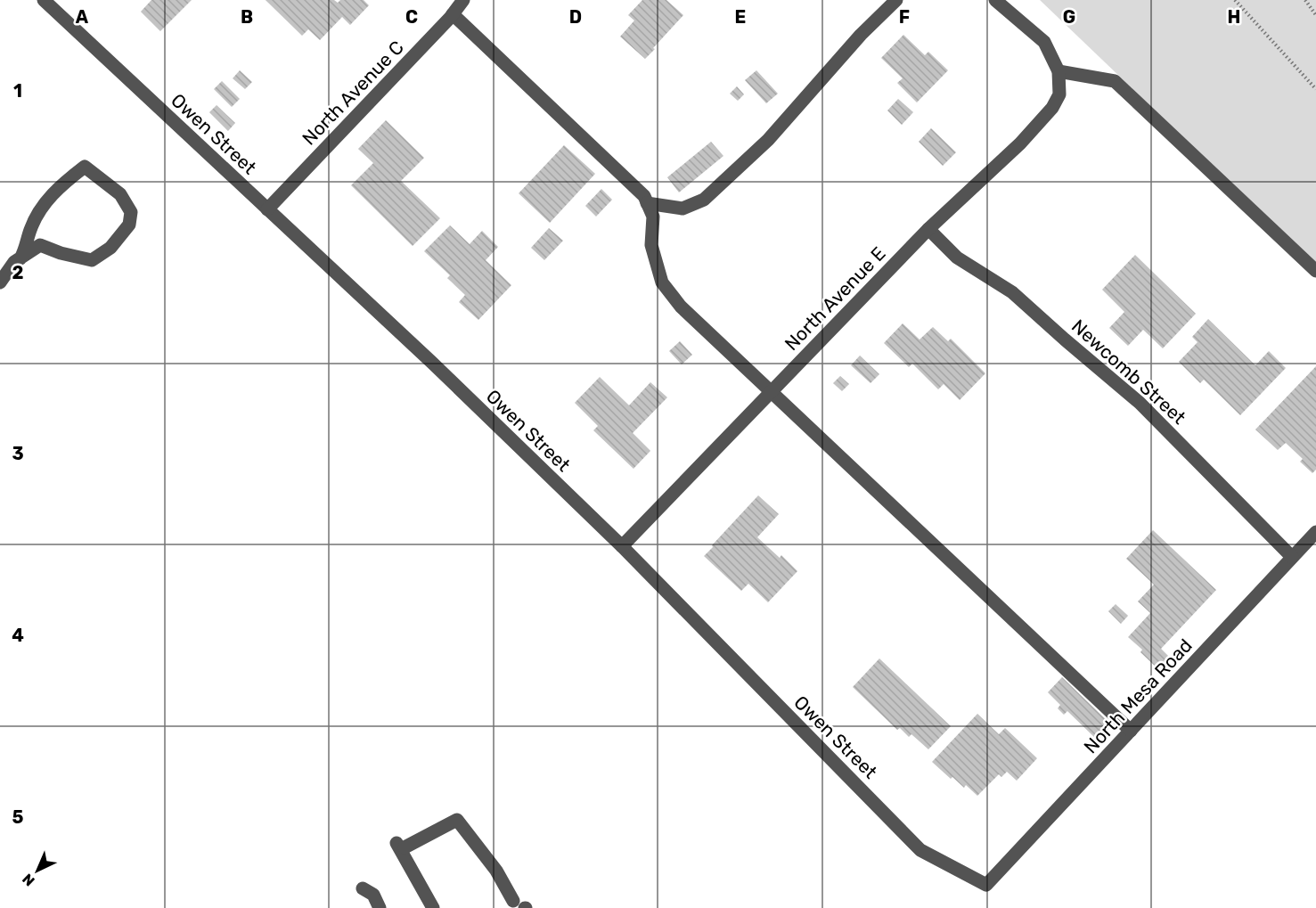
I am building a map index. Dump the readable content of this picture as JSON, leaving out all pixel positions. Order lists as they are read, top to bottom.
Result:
{
  "streets": {
    "street": [
      "North Avenue C",
      "Owen Street",
      "North Avenue E",
      "Newcomb Street",
      "North Mesa Road"
    ]
  },
  "crossings": [
    ["North Avenue C", "Owen Street"],
    ["Owen Street", "North Avenue E"],
    ["Owen Street", "North Mesa Road"],
    ["North Avenue E", "Newcomb Street"],
    ["Newcomb Street", "North Mesa Road"]
  ],
  "north": "bottom left",
  "grid": {
    "columns": [
      "A",
      "B",
      "C",
      "D",
      "E",
      "F",
      "G",
      "H"
    ],
    "rows": [
      "1",
      "2",
      "3",
      "4",
      "5"
    ]
  }
}
